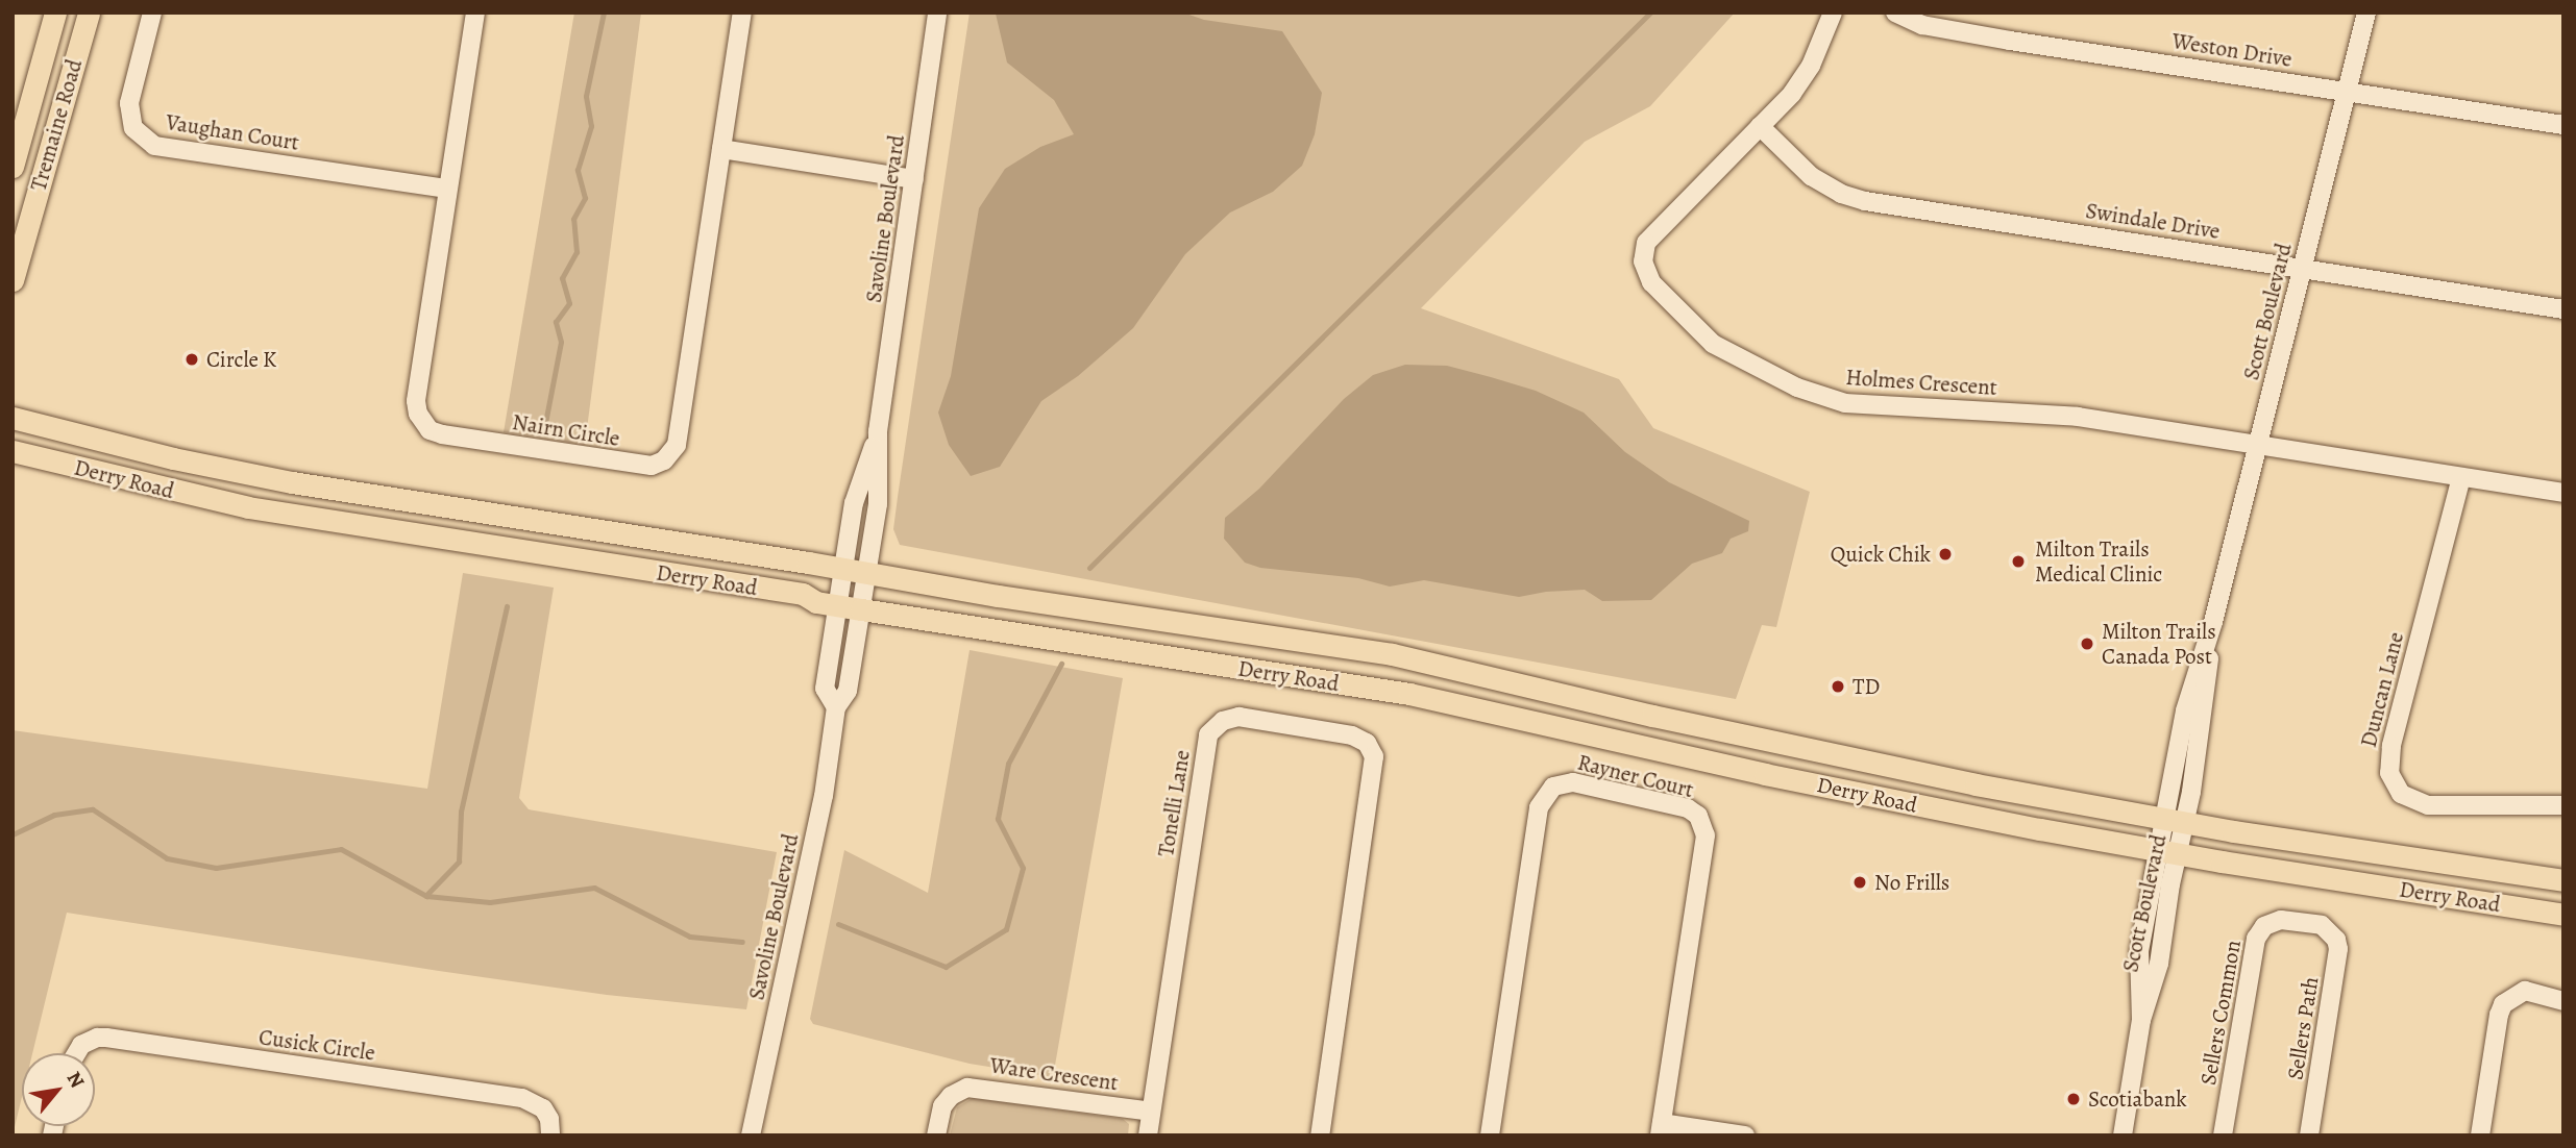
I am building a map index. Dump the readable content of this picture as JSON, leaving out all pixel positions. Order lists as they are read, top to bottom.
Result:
{
  "streets": {
    "main road": ["Tremaine Road", "Derry Road"],
    "street": [
      "Weston Drive",
      "Vaughan Court",
      "Savoline Boulevard",
      "Swindale Drive",
      "Scott Boulevard",
      "Holmes Crescent",
      "Nairn Circle",
      "Duncan Lane",
      "Rayner Court",
      "Tonelli Lane",
      "Sellers Common",
      "Sellers Path",
      "Cusick Circle",
      "Ware Crescent"
    ]
  },
  "crossings": [
    ["Weston Drive", "Scott Boulevard"],
    ["Vaughan Court", "Nairn Circle"],
    ["Savoline Boulevard", "Derry Road"],
    ["Swindale Drive", "Scott Boulevard"],
    ["Swindale Drive", "Holmes Crescent"],
    ["Scott Boulevard", "Holmes Crescent"],
    ["Scott Boulevard", "Derry Road"],
    ["Holmes Crescent", "Duncan Lane"],
    ["Tonelli Lane", "Ware Crescent"],
    ["Sellers Common", "Sellers Path"]
  ],
  "places": [
    "Circle K",
    "Quick Chik",
    "Milton Trails Medical Clinic",
    "Milton Trails Canada Post",
    "TD",
    "No Frills",
    "Scotiabank"
  ],
  "north": "top right"
}
